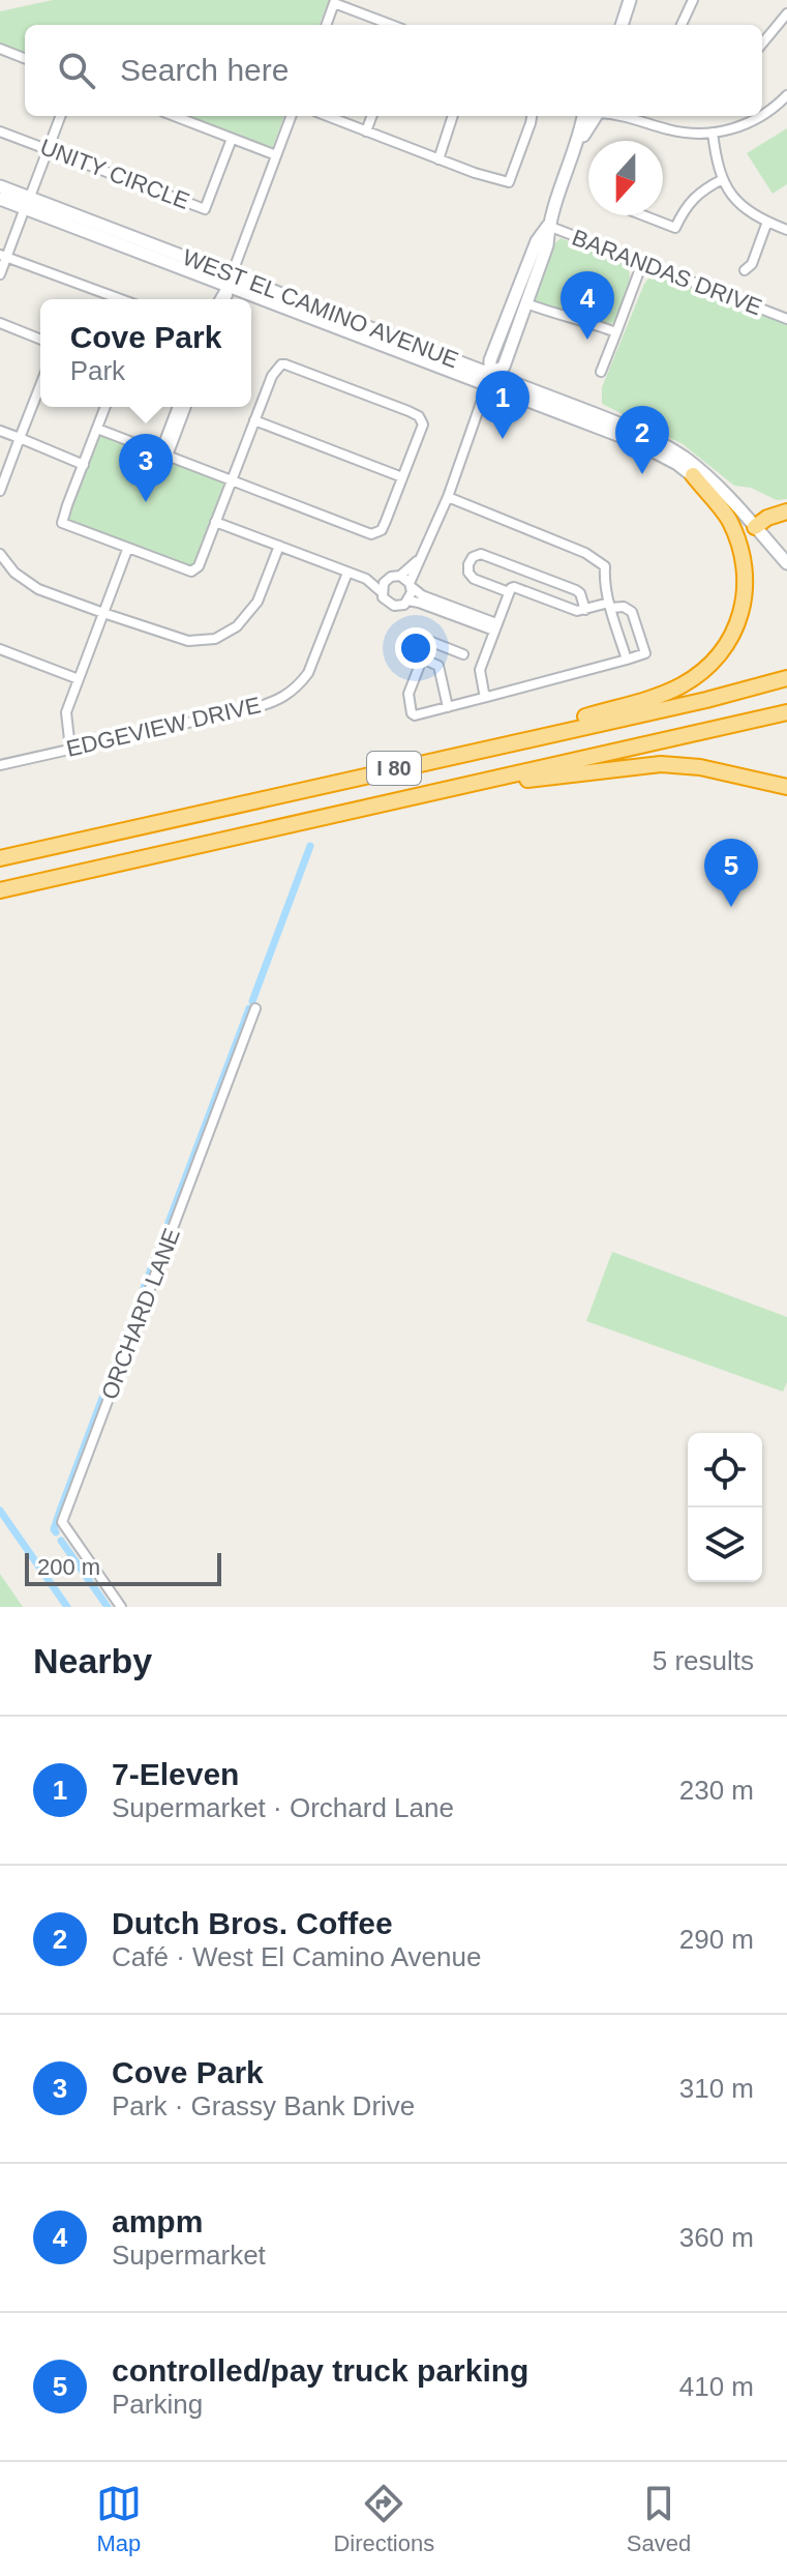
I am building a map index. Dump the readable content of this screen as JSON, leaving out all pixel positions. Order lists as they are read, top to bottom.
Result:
{
  "streets": {
    "highway": ["I 80"],
    "main road": ["WEST EL CAMINO AVENUE"],
    "street": [
      "UNITY CIRCLE",
      "BARANDAS DRIVE",
      "EDGEVIEW DRIVE",
      "ORCHARD LANE"
    ]
  },
  "scale_bar": "200 m",
  "north": "bottom",
  "page": {
    "search": "Search here",
    "pins": [
      "4",
      "1",
      "2",
      "3",
      "5"
    ],
    "popup": ["Cove Park", "Park"],
    "scale": "200 m",
    "heading": ["Nearby", "5 results"],
    "list": [
      {
        "mark": "1",
        "name": "7-Eleven",
        "note": "Supermarket · Orchard Lane",
        "value": "230 m"
      },
      {
        "mark": "2",
        "name": "Dutch Bros. Coffee",
        "note": "Café · West El Camino Avenue",
        "value": "290 m"
      },
      {
        "mark": "3",
        "name": "Cove Park",
        "note": "Park · Grassy Bank Drive",
        "value": "310 m"
      },
      {
        "mark": "4",
        "name": "ampm",
        "note": "Supermarket",
        "value": "360 m"
      },
      {
        "mark": "5",
        "name": "controlled/pay truck parking",
        "note": "Parking",
        "value": "410 m"
      }
    ],
    "nav": ["Map", "Directions", "Saved"]
  }
}
